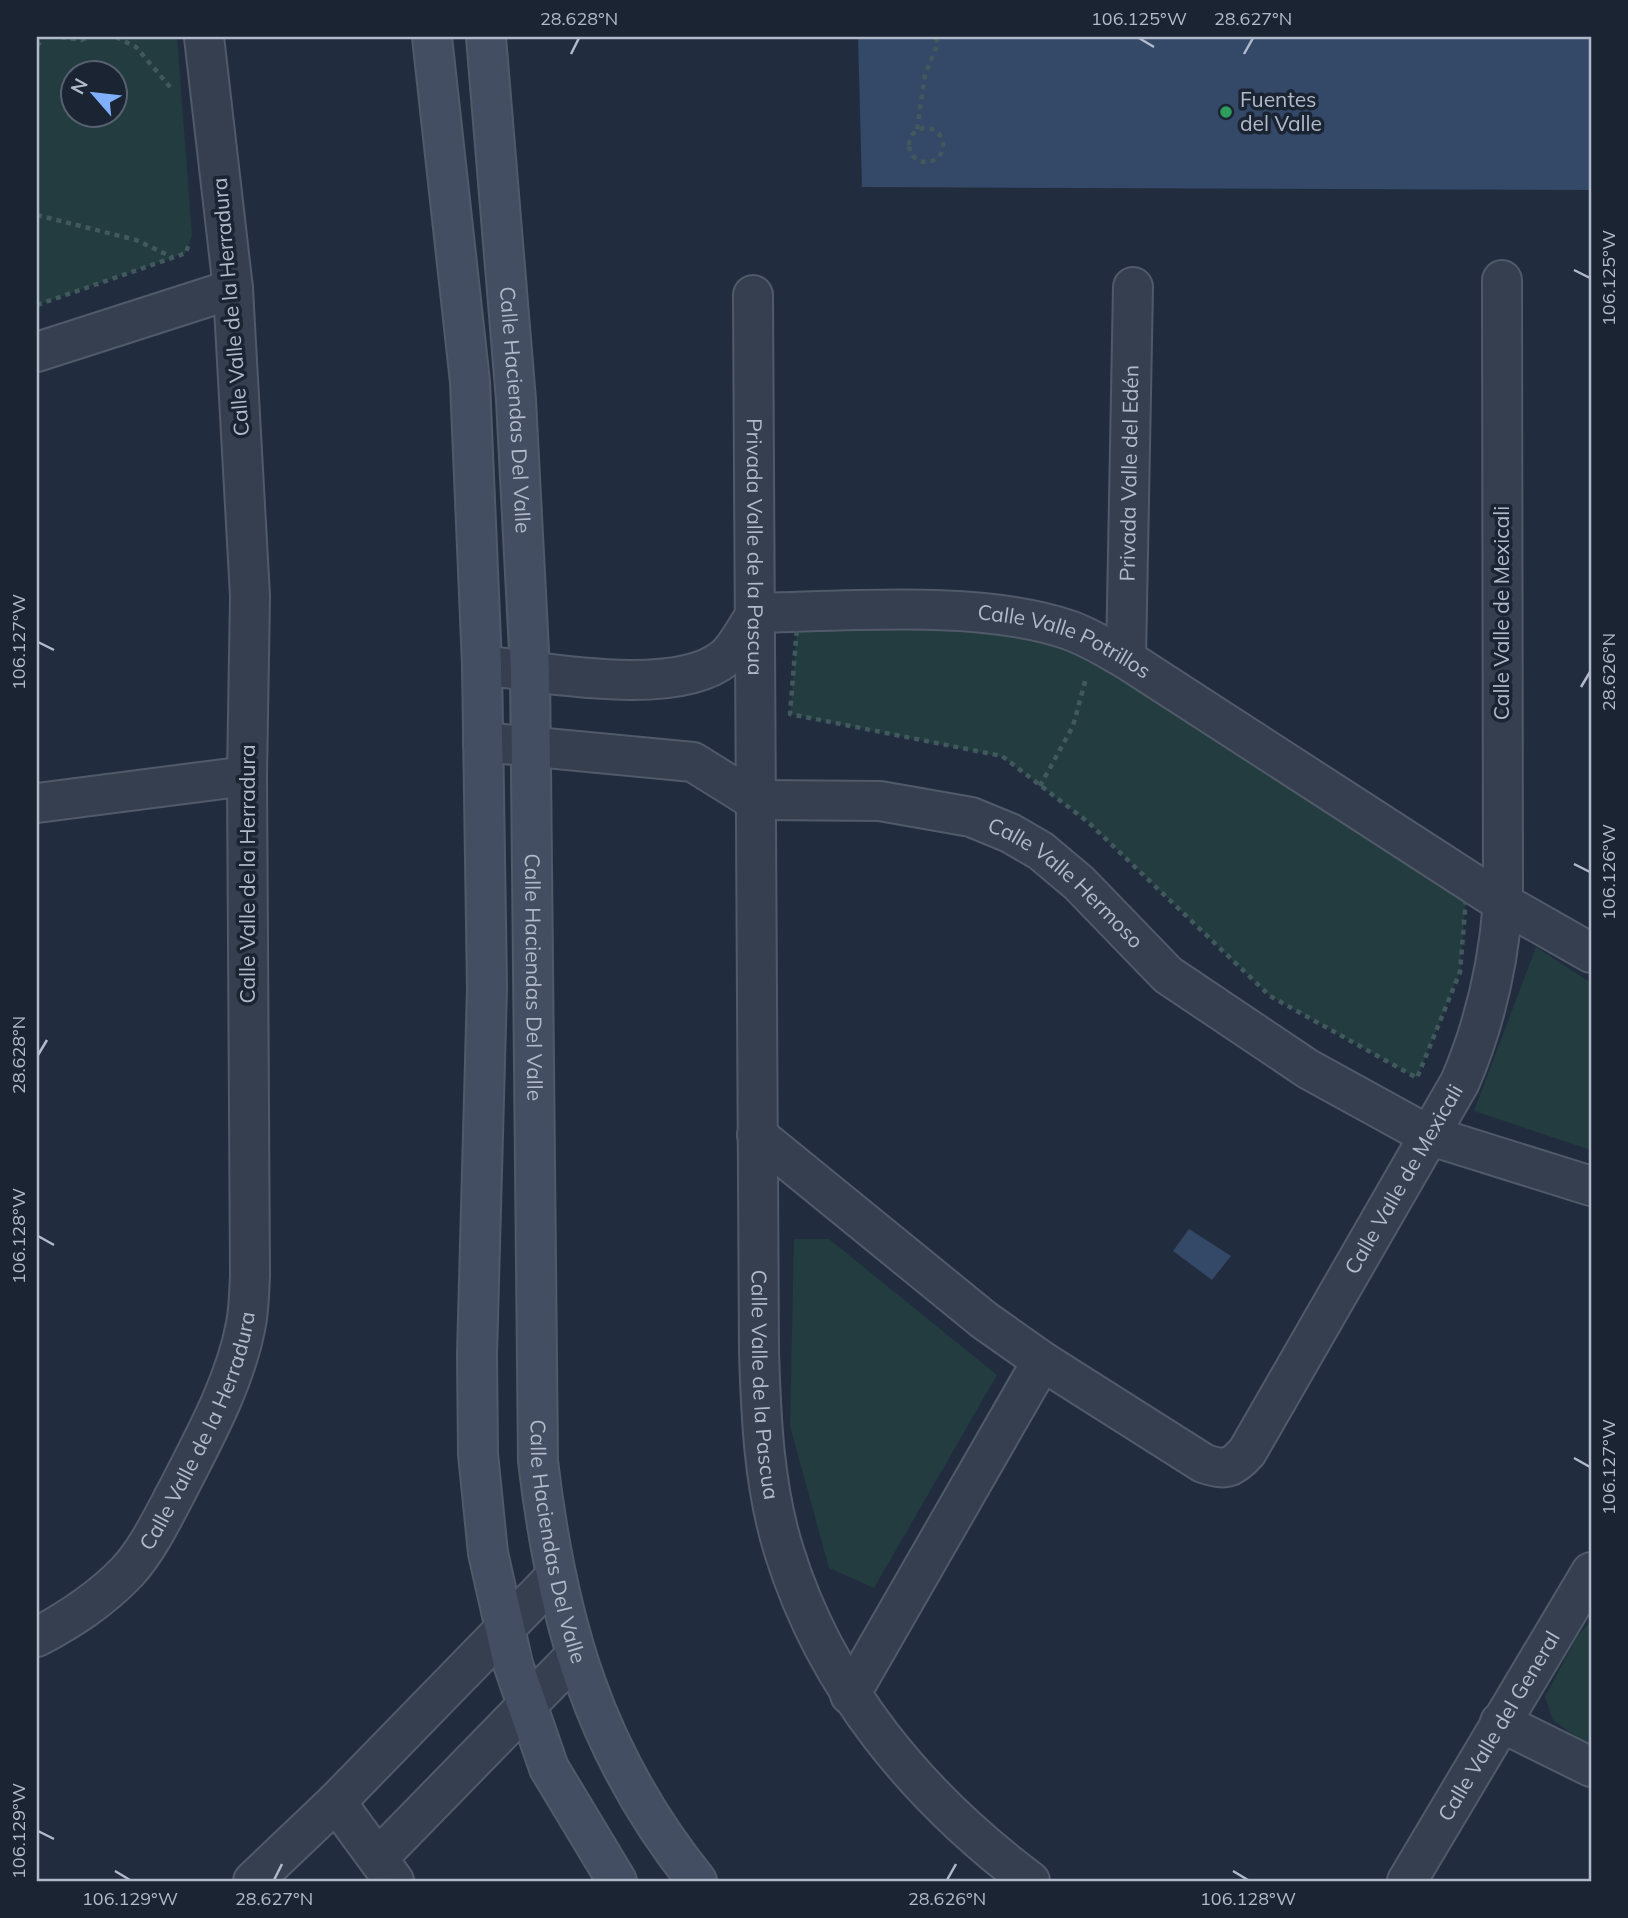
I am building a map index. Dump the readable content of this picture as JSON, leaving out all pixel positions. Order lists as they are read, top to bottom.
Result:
{
  "streets": {
    "main road": ["Calle Haciendas Del Valle"],
    "street": [
      "Calle Valle de la Herradura",
      "Privada Valle del Edén",
      "Privada Valle de la Pascua",
      "Calle Valle de Mexicali",
      "Calle Valle Potrillos",
      "Calle Valle Hermoso",
      "Calle Valle de la Pascua",
      "Calle Valle del General"
    ]
  },
  "crossings": [
    ["Privada Valle del Edén", "Calle Valle Potrillos"],
    ["Privada Valle de la Pascua", "Calle Valle Potrillos"],
    ["Privada Valle de la Pascua", "Calle Valle Hermoso"],
    ["Privada Valle de la Pascua", "Calle Valle de la Pascua"],
    ["Calle Valle de Mexicali", "Calle Valle Potrillos"],
    ["Calle Valle de Mexicali", "Calle Valle Hermoso"],
    ["Calle Valle de Mexicali", "Calle Valle de la Pascua"],
    ["Calle Valle Hermoso", "Calle Valle de la Pascua"]
  ],
  "places": ["Fuentes del Valle"],
  "north": "top left",
  "coordinates": [
    "28.628°N",
    "106.125°W",
    "28.627°N",
    "106.127°W",
    "28.626°N",
    "106.126°W",
    "106.128°W",
    "106.129°W"
  ]
}
